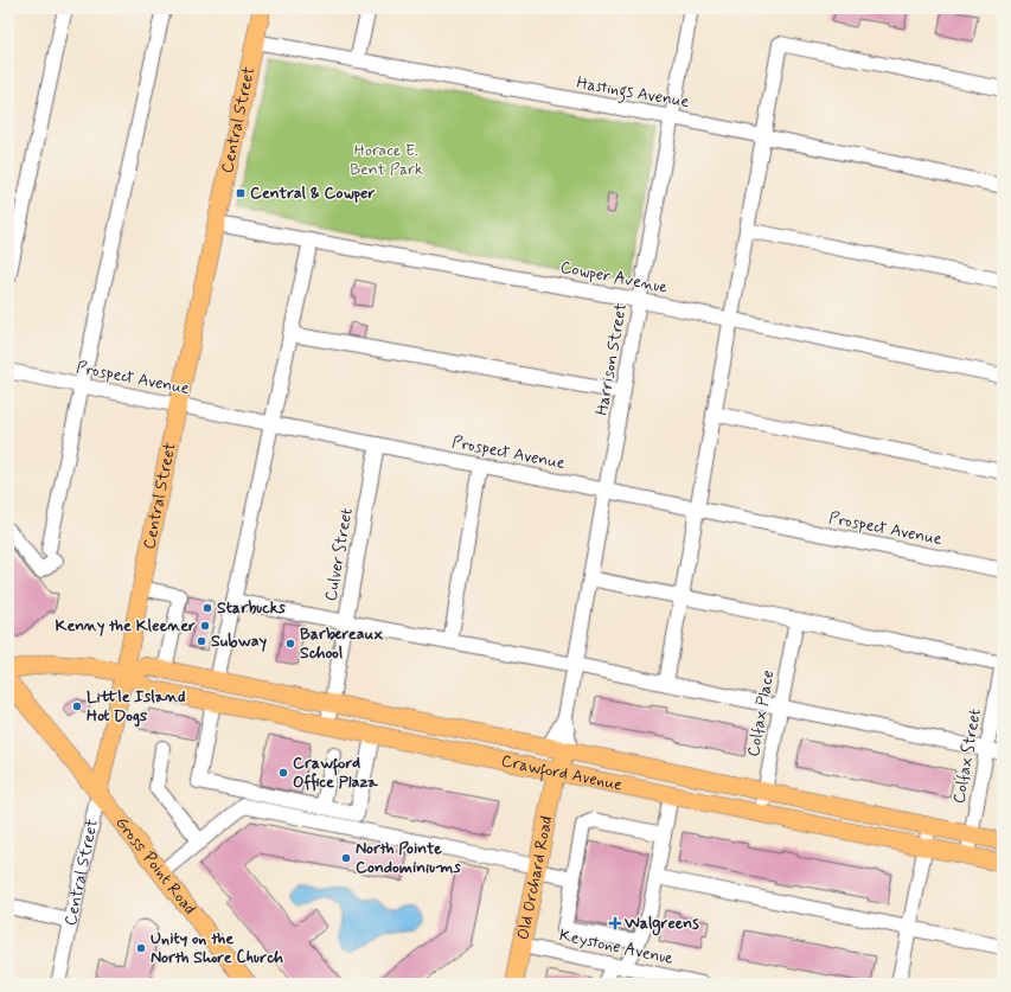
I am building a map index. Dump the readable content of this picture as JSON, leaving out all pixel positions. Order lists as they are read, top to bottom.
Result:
{
  "streets": {
    "main road": [
      "Central Street",
      "Crawford Avenue",
      "Gross Point Road",
      "Old Orchard Road"
    ],
    "street": [
      "Hastings Avenue",
      "Cowper Avenue",
      "Harrison Street",
      "Prospect Avenue",
      "Culver Street",
      "Colfax Place",
      "Colfax Street",
      "Keystone Avenue"
    ]
  },
  "crossings": [
    ["Hastings Avenue", "Central Street"],
    ["Hastings Avenue", "Harrison Street"],
    ["Central Street", "Cowper Avenue"],
    ["Central Street", "Prospect Avenue"],
    ["Central Street", "Crawford Avenue"],
    ["Central Street", "Gross Point Road"],
    ["Cowper Avenue", "Harrison Street"],
    ["Harrison Street", "Prospect Avenue"],
    ["Harrison Street", "Crawford Avenue"],
    ["Harrison Street", "Old Orchard Road"],
    ["Prospect Avenue", "Culver Street"],
    ["Culver Street", "Crawford Avenue"],
    ["Colfax Place", "Crawford Avenue"],
    ["Colfax Street", "Crawford Avenue"],
    ["Crawford Avenue", "Old Orchard Road"],
    ["Old Orchard Road", "Keystone Avenue"]
  ],
  "parks": ["Horace E. Bent Park"],
  "places": {
    "transit": ["Central & Cowper"],
    "other": [
      "Starbucks",
      "Kenny the Kleener",
      "Subway",
      "Barbereaux School",
      "Little Island Hot Dogs",
      "Crawford Office Plaza",
      "North Pointe Condominiums",
      "Unity on the North Shore Church"
    ],
    "health": ["Walgreens"]
  }
}
